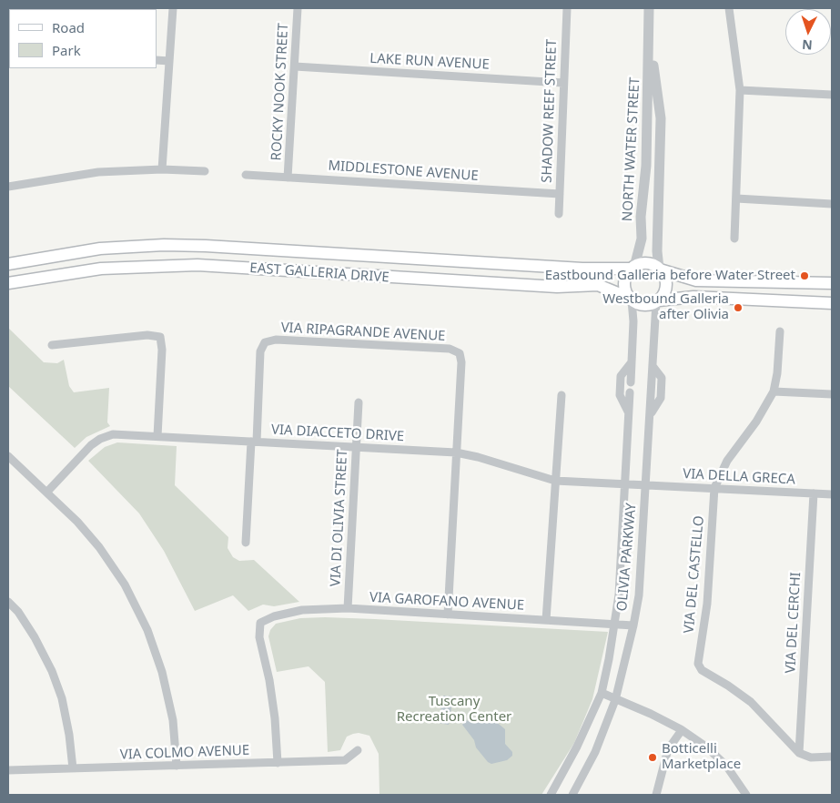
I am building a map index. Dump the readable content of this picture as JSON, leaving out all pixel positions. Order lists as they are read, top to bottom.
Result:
{
  "streets": {
    "main road": ["EAST GALLERIA DRIVE"],
    "street": [
      "LAKE RUN AVENUE",
      "ROCKY NOOK STREET",
      "SHADOW REEF STREET",
      "NORTH WATER STREET",
      "MIDDLESTONE AVENUE",
      "VIA RIPAGRANDE AVENUE",
      "VIA DIACCETO DRIVE",
      "VIA DELLA GRECA",
      "VIA DI OLIVIA STREET",
      "OLIVIA PARKWAY",
      "VIA DEL CASTELLO",
      "VIA GAROFANO AVENUE",
      "VIA DEL CERCHI",
      "VIA COLMO AVENUE"
    ]
  },
  "crossings": [
    ["LAKE RUN AVENUE", "ROCKY NOOK STREET"],
    ["LAKE RUN AVENUE", "SHADOW REEF STREET"],
    ["ROCKY NOOK STREET", "MIDDLESTONE AVENUE"],
    ["SHADOW REEF STREET", "MIDDLESTONE AVENUE"],
    ["NORTH WATER STREET", "EAST GALLERIA DRIVE"],
    ["NORTH WATER STREET", "OLIVIA PARKWAY"],
    ["EAST GALLERIA DRIVE", "OLIVIA PARKWAY"],
    ["VIA RIPAGRANDE AVENUE", "VIA DIACCETO DRIVE"],
    ["VIA DIACCETO DRIVE", "VIA DELLA GRECA"],
    ["VIA DIACCETO DRIVE", "VIA DI OLIVIA STREET"],
    ["VIA DIACCETO DRIVE", "OLIVIA PARKWAY"],
    ["VIA DELLA GRECA", "OLIVIA PARKWAY"],
    ["VIA DELLA GRECA", "VIA DEL CASTELLO"],
    ["VIA DELLA GRECA", "VIA DEL CERCHI"],
    ["VIA DI OLIVIA STREET", "VIA GAROFANO AVENUE"],
    ["OLIVIA PARKWAY", "VIA GAROFANO AVENUE"],
    ["VIA DEL CASTELLO", "VIA DEL CERCHI"],
    ["VIA GAROFANO AVENUE", "VIA COLMO AVENUE"]
  ],
  "parks": ["Tuscany Recreation Center"],
  "places": ["Eastbound Galleria before Water Street", "Westbound Galleria after Olivia", "Botticelli Marketplace"],
  "legend": ["Road", "Park"],
  "north": "bottom"
}
